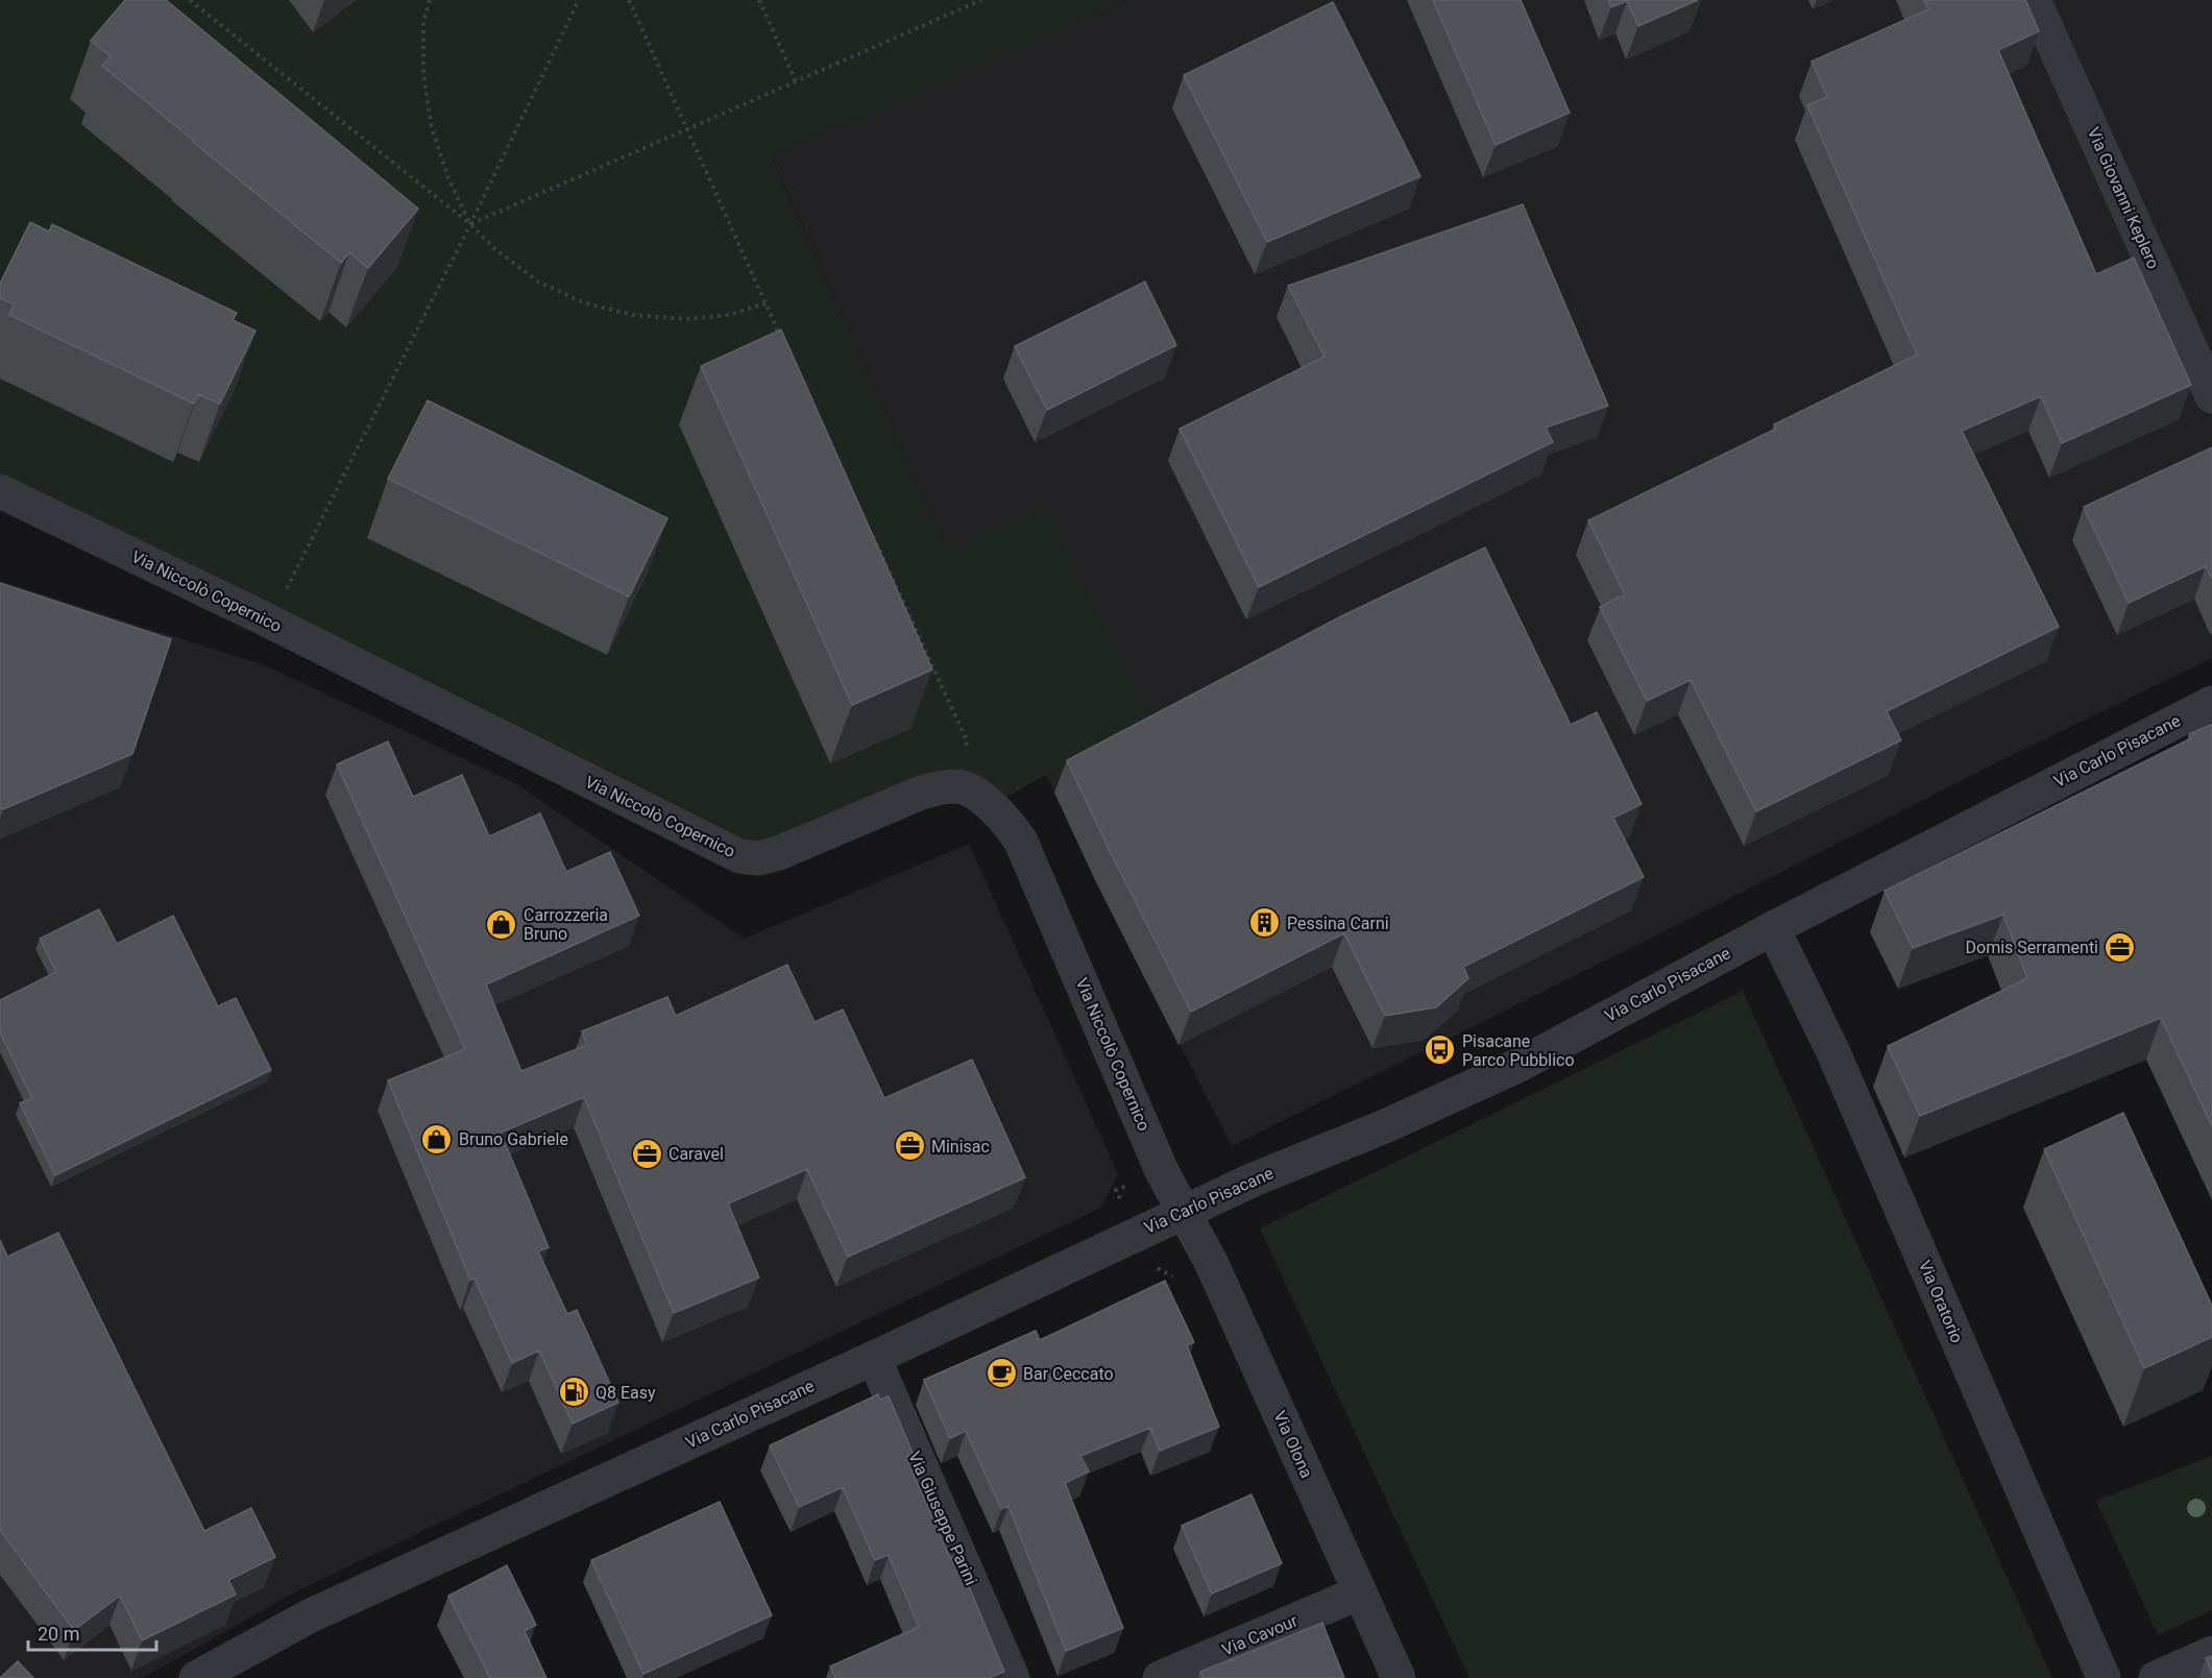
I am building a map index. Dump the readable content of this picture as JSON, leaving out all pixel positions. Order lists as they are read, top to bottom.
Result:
{
  "streets": {
    "street": [
      "Via Giovanni Keplero",
      "Via Niccolò Copernico",
      "Via Carlo Pisacane",
      "Via Oratorio",
      "Via Olona",
      "Via Giuseppe Parini",
      "Via Cavour"
    ]
  },
  "crossings": [
    ["Via Niccolò Copernico", "Via Carlo Pisacane"],
    ["Via Niccolò Copernico", "Via Olona"],
    ["Via Carlo Pisacane", "Via Oratorio"],
    ["Via Carlo Pisacane", "Via Olona"],
    ["Via Carlo Pisacane", "Via Giuseppe Parini"],
    ["Via Olona", "Via Cavour"]
  ],
  "places": {
    "building": ["Pessina Carni"],
    "shop": ["Carrozzeria Bruno", "Bruno Gabriele"],
    "office": ["Domis Serramenti", "Minisac", "Caravel"],
    "bus stop": ["Pisacane Parco Pubblico"],
    "cafe": ["Bar Ceccato"],
    "fuel station": ["Q8 Easy"]
  },
  "scale_bar": "20 m"
}
